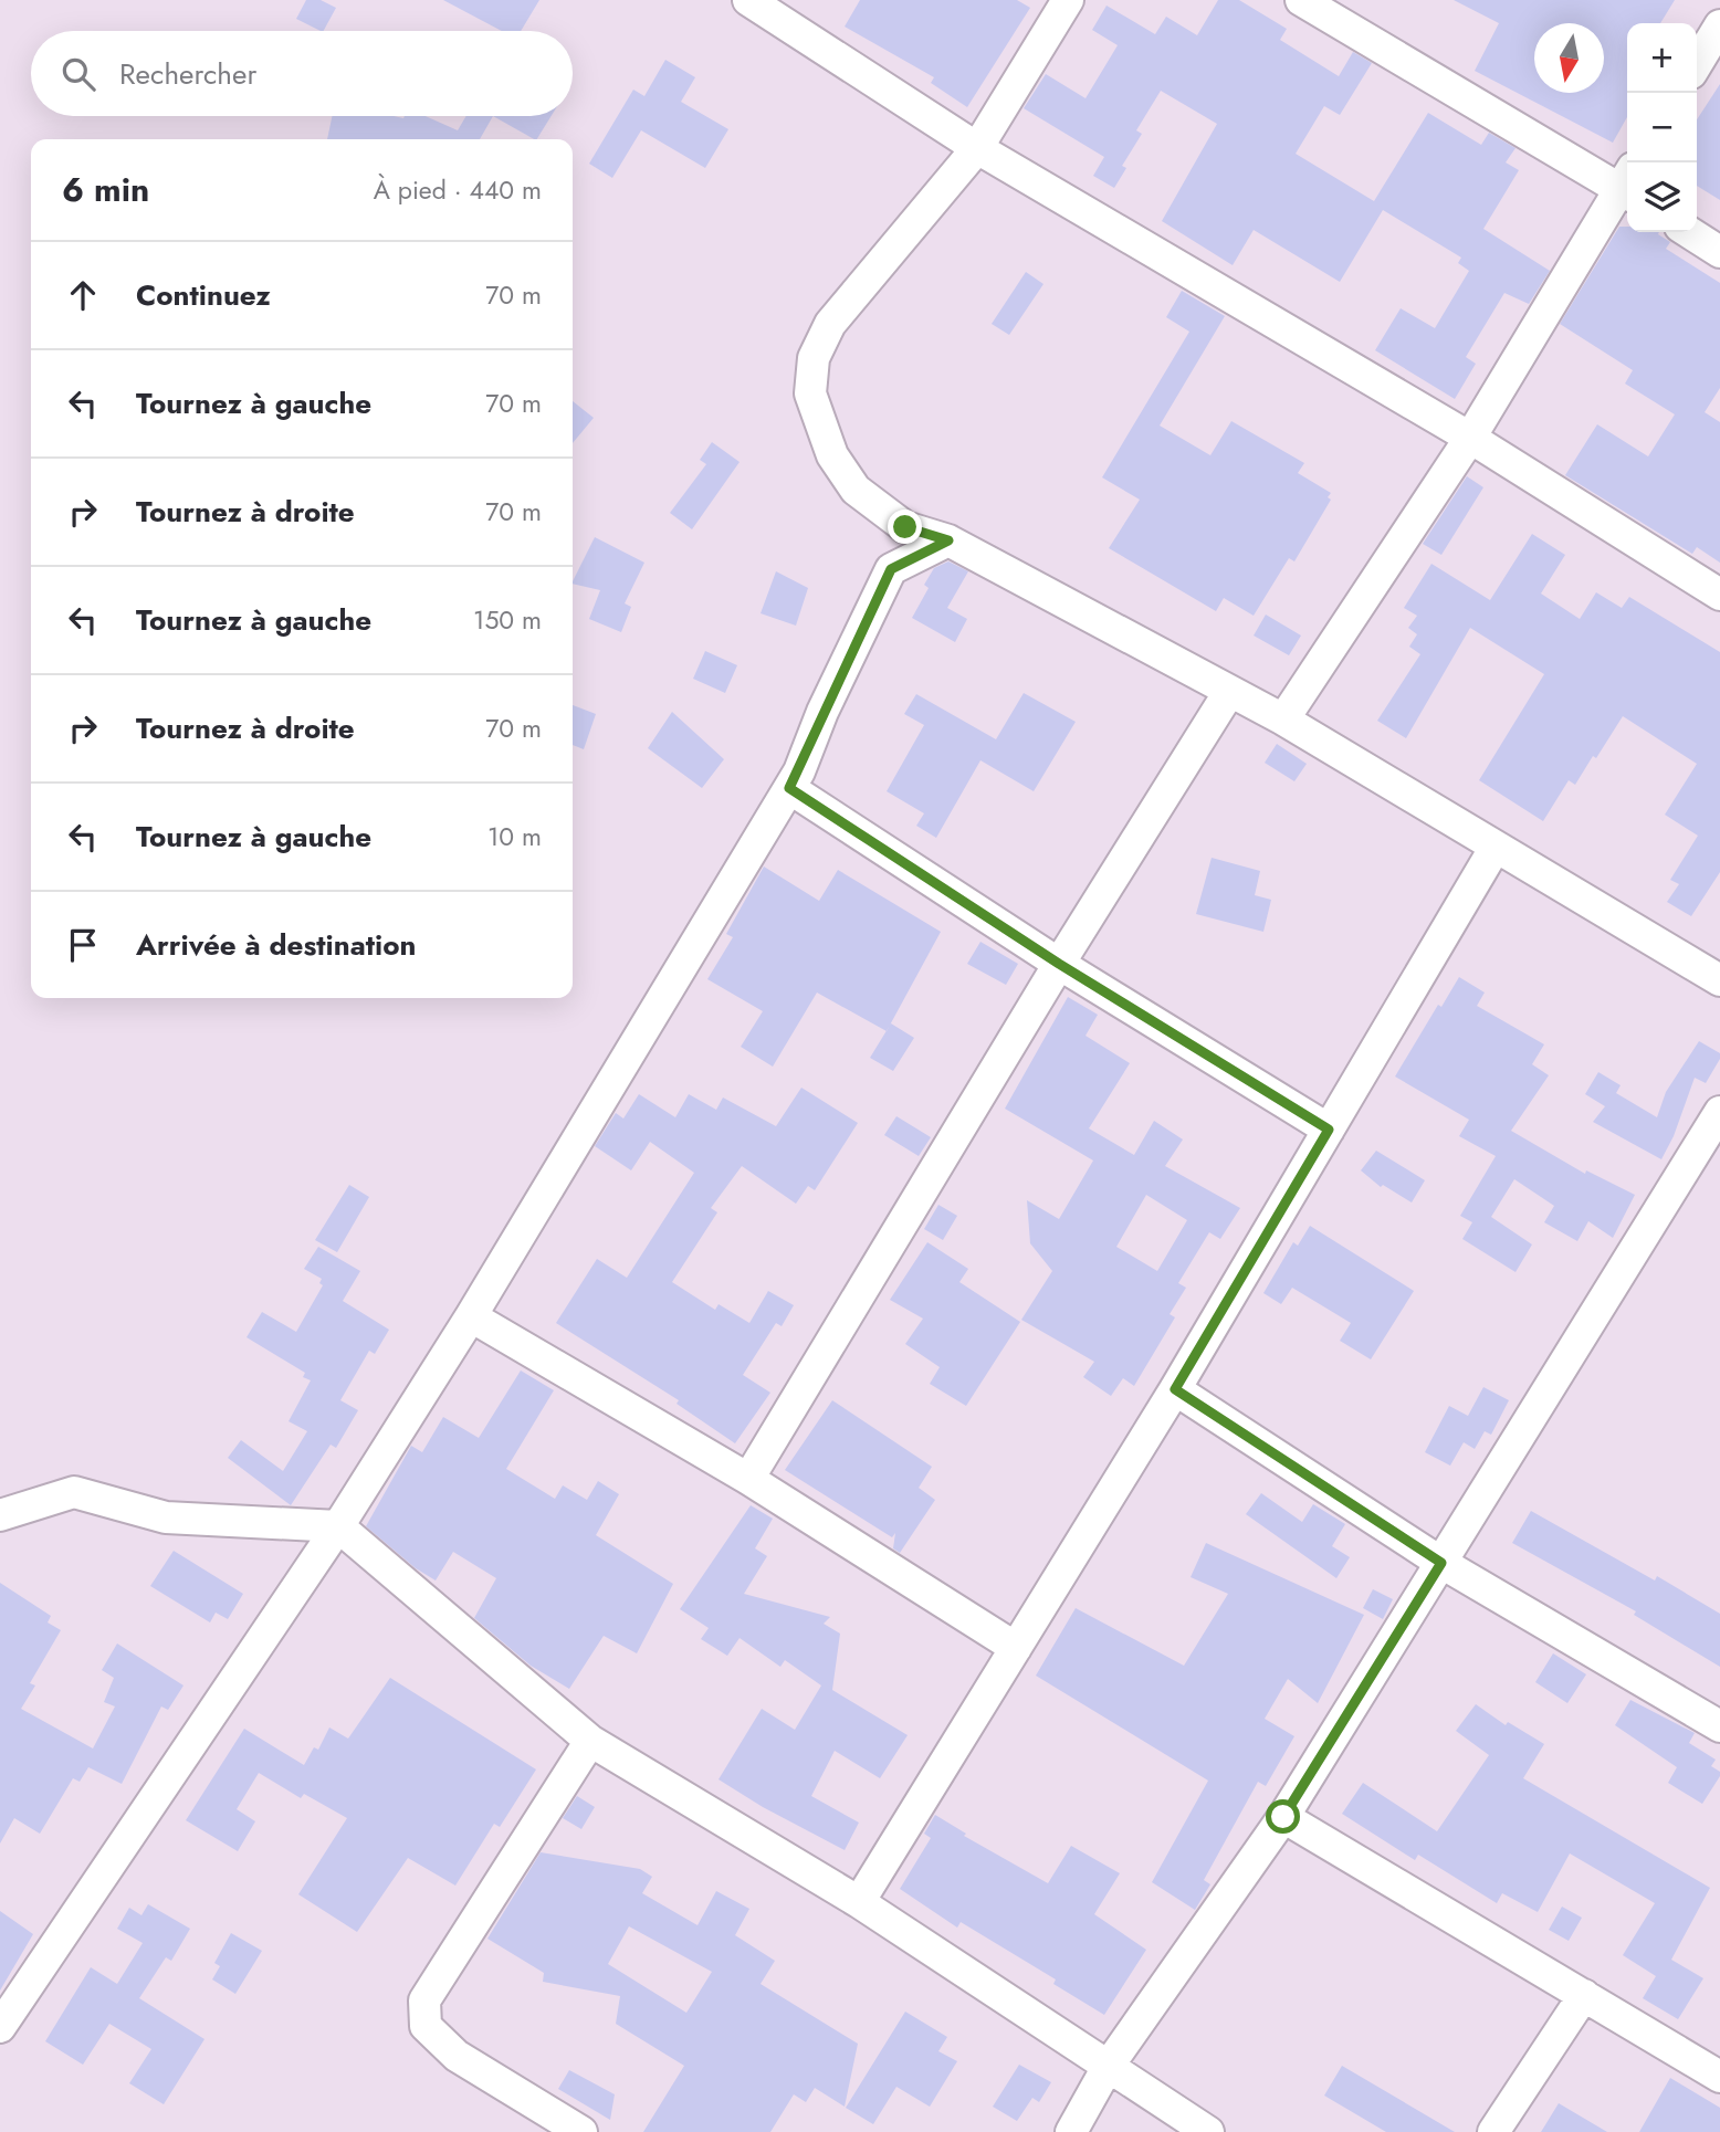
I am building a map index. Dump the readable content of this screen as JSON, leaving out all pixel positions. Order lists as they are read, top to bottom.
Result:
{
  "north": "bottom",
  "page": {
    "map_buttons": ["+", "−"],
    "search": "Rechercher",
    "heading": ["6 min", "À pied · 440 m"],
    "list": [
      ["Continuez", "70 m"],
      ["Tournez à gauche", "70 m"],
      ["Tournez à droite", "70 m"],
      ["Tournez à gauche", "150 m"],
      ["Tournez à droite", "70 m"],
      ["Tournez à gauche", "10 m"],
      "Arrivée à destination"
    ]
  }
}
